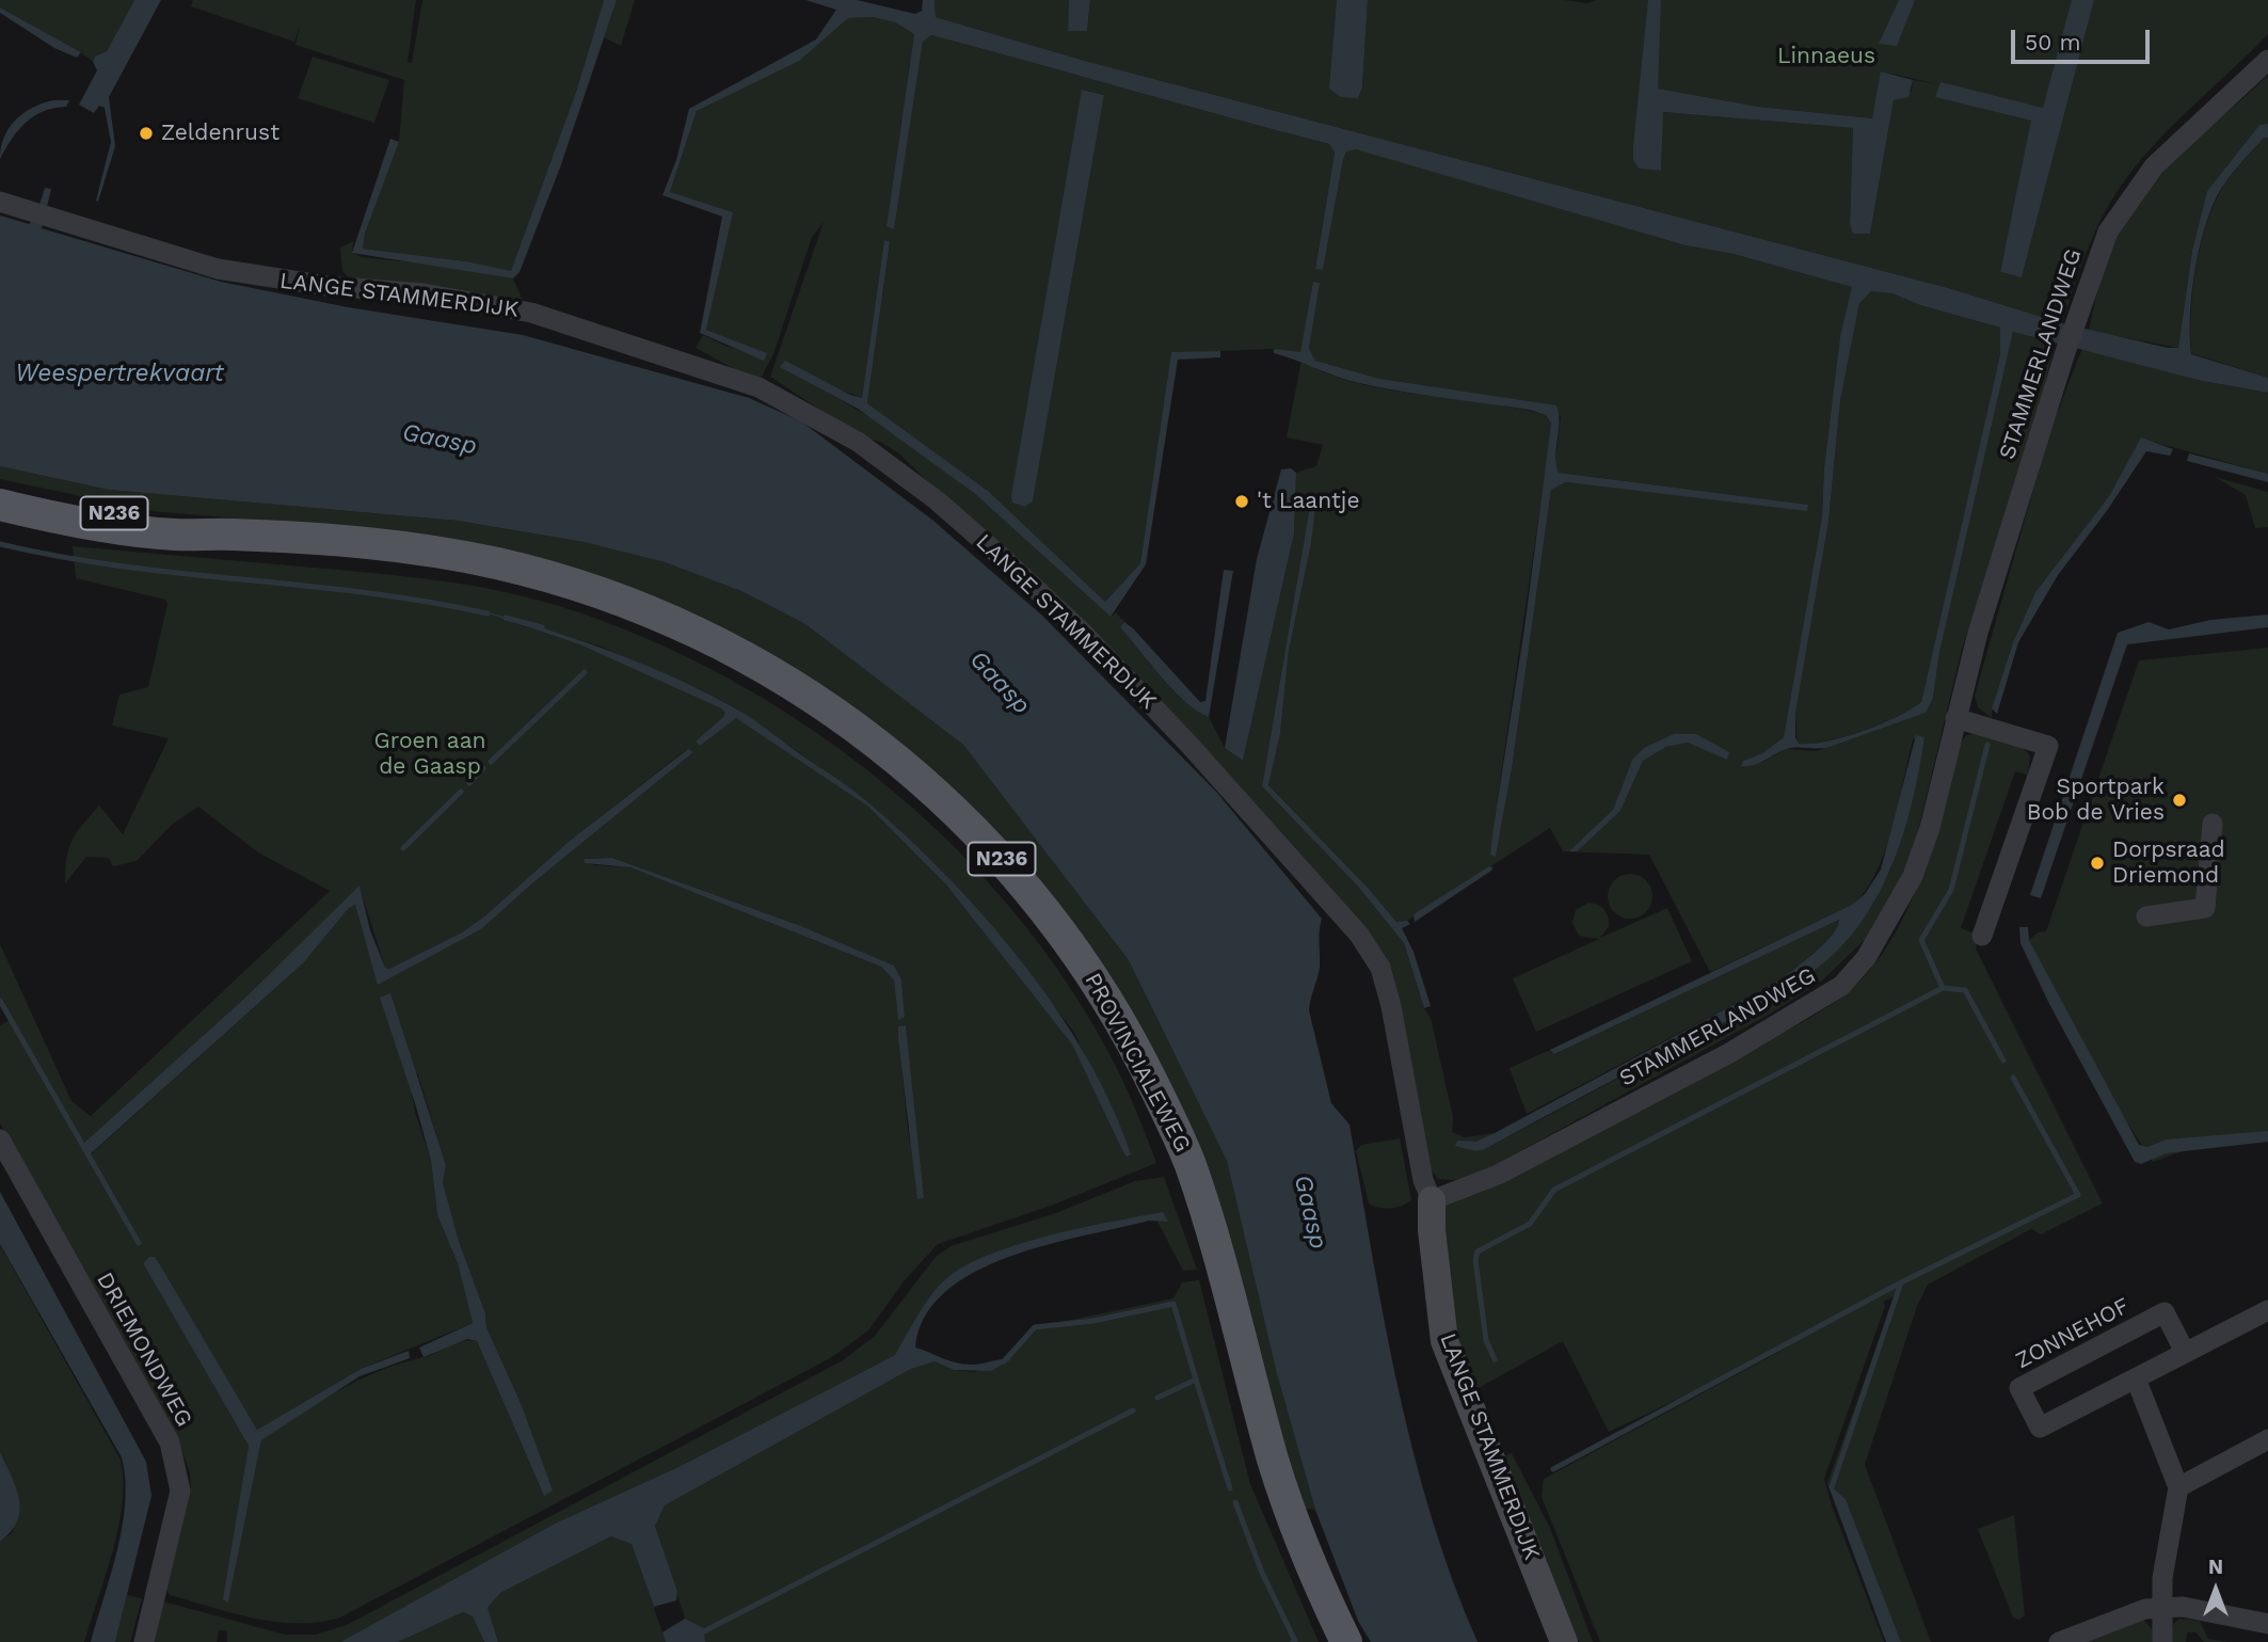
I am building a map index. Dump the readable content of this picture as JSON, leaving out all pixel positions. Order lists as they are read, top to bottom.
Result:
{
  "streets": {
    "main road": ["N236", "PROVINCIALEWEG"],
    "street": [
      "LANGE STAMMERDIJK",
      "STAMMERLANDWEG",
      "ZONNEHOF",
      "DRIEMONDWEG"
    ]
  },
  "crossings": [
    ["LANGE STAMMERDIJK", "STAMMERLANDWEG"]
  ],
  "water": ["Weespertrekvaart", "Gaasp"],
  "parks": ["Linnaeus", "Groen aan de Gaasp"],
  "places": [
    "Zeldenrust",
    "'t Laantje",
    "Sportpark Bob de Vries",
    "Dorpsraad Driemond"
  ],
  "scale_bar": "50 m",
  "north": "top"
}
